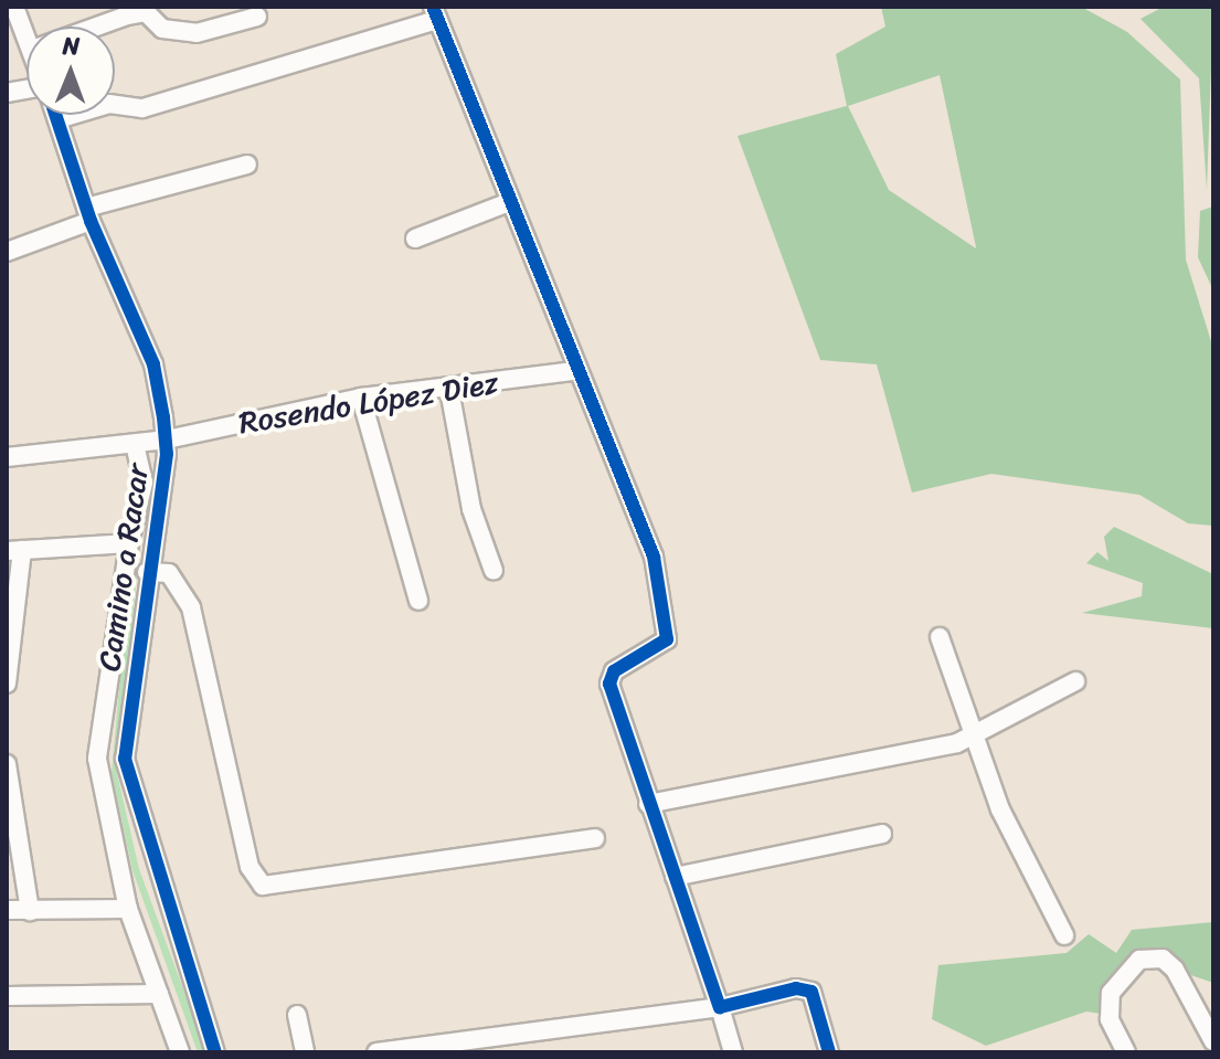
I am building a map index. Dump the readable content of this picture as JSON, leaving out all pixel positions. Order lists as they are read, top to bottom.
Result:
{
  "streets": {
    "street": ["Rosendo López Diez", "Camino a Racar"]
  },
  "crossings": [
    ["Rosendo López Diez", "Camino a Racar"]
  ],
  "north": "top"
}
